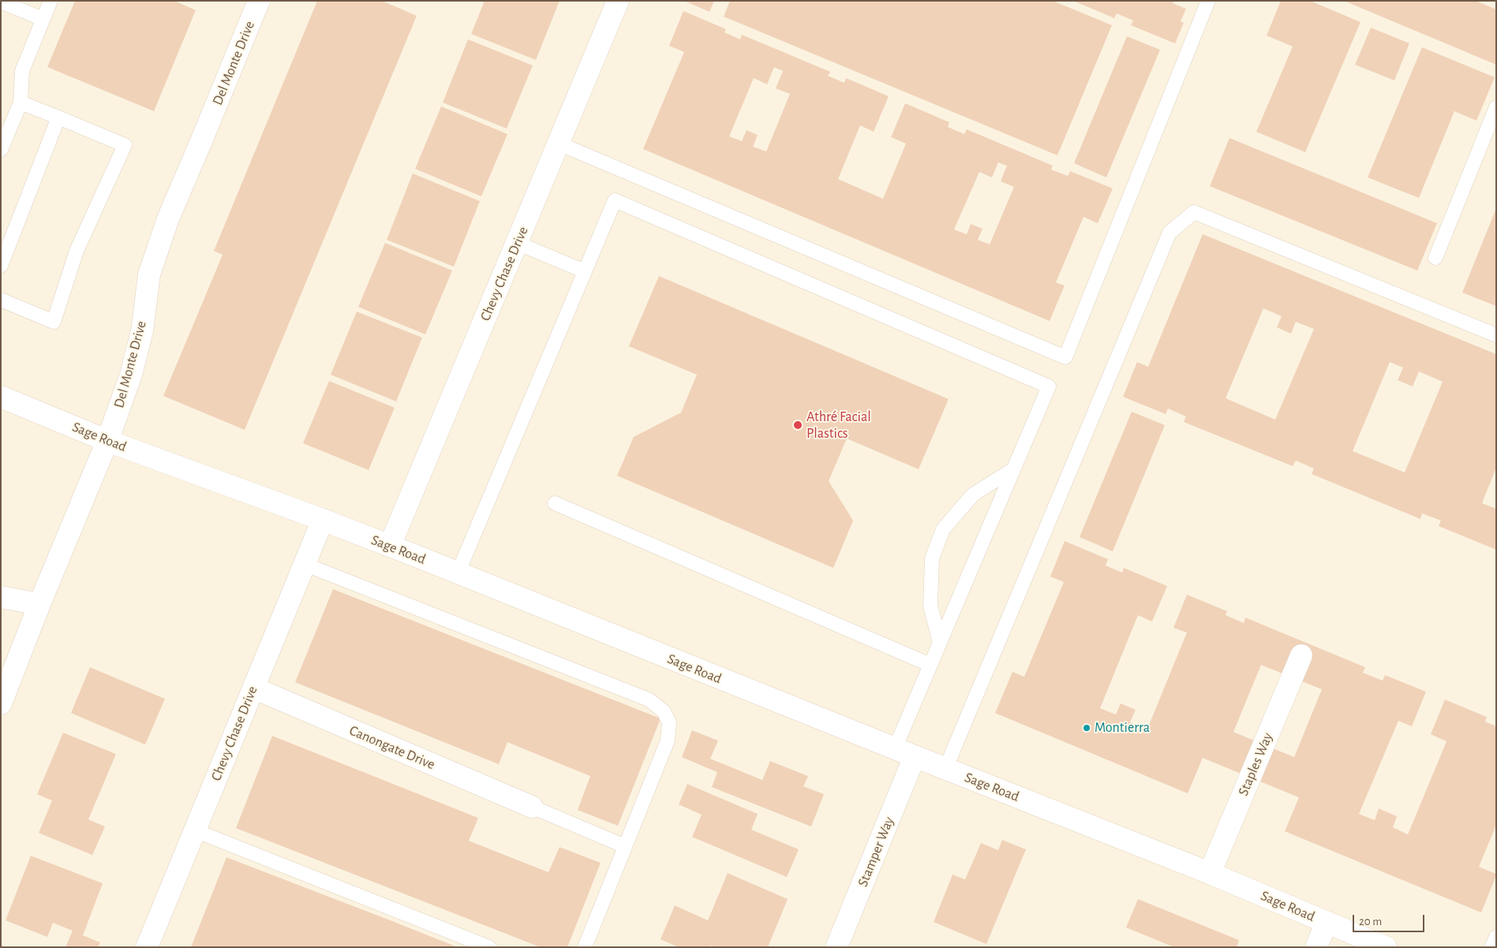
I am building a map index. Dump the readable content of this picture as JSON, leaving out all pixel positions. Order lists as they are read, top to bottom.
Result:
{
  "streets": {
    "street": [
      "Del Monte Drive",
      "Chevy Chase Drive",
      "Sage Road",
      "Canongate Drive",
      "Staples Way",
      "Stamper Way"
    ]
  },
  "crossings": [
    ["Del Monte Drive", "Sage Road"],
    ["Chevy Chase Drive", "Sage Road"],
    ["Chevy Chase Drive", "Canongate Drive"],
    ["Sage Road", "Staples Way"],
    ["Sage Road", "Stamper Way"]
  ],
  "places": ["Athré Facial Plastics", "Montierra"],
  "scale_bar": "20 m"
}
